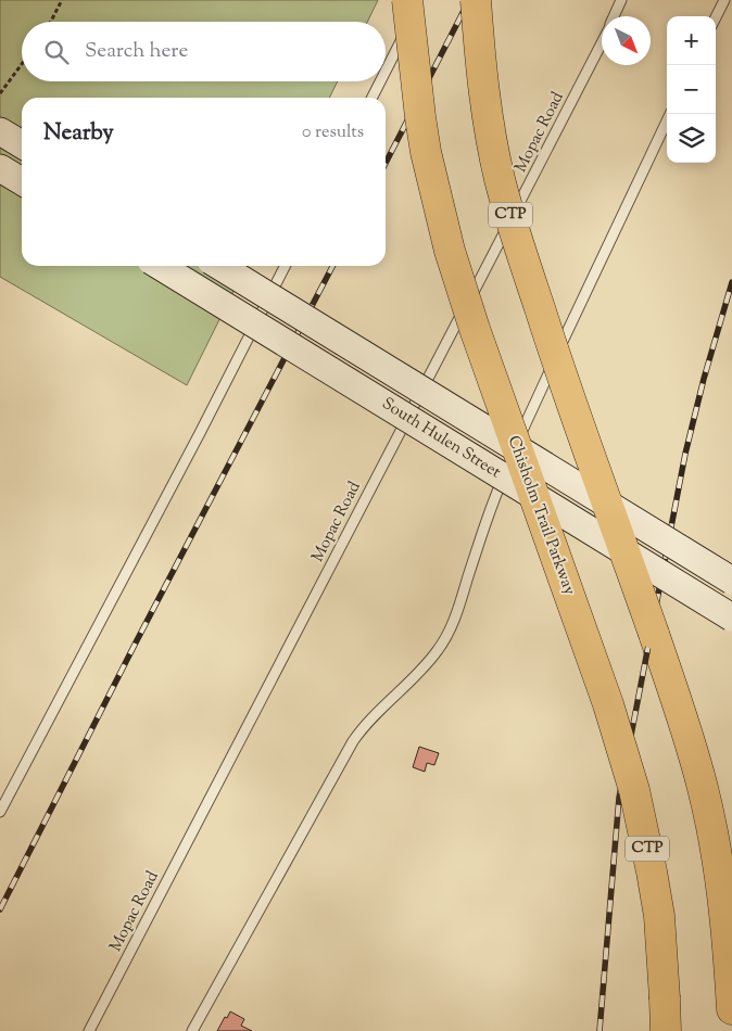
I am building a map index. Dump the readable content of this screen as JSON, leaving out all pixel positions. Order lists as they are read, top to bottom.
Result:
{
  "streets": {
    "highway": ["CTP", "Chisholm Trail Parkway"],
    "main road": ["South Hulen Street"],
    "lane": ["Mopac Road"]
  },
  "north": "bottom right",
  "page": {
    "map_buttons": ["+", "−"],
    "search": "Search here",
    "heading": ["Nearby", "0 results"]
  }
}
